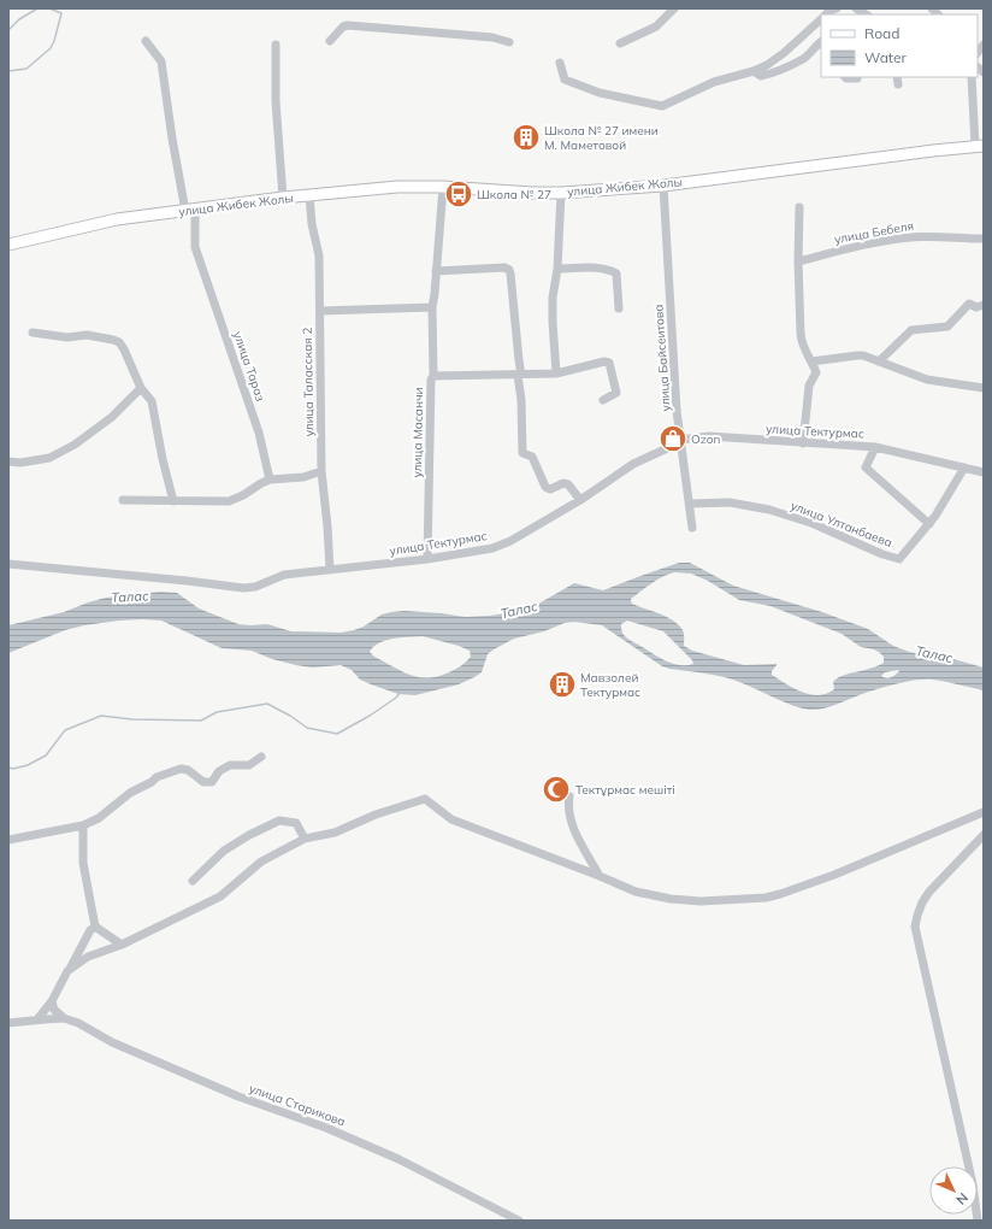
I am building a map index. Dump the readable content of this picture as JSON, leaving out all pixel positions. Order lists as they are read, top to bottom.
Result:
{
  "streets": {
    "main road": ["улица Жибек Жолы"],
    "street": [
      "улица Бебеля",
      "улица Байсеитова",
      "улица Тараз",
      "улица Таласская 2",
      "улица Тектурмас",
      "улица Масанчи",
      "улица Ултанбаева",
      "улица Старикова"
    ]
  },
  "crossings": [
    ["улица Жибек Жолы", "улица Байсеитова"],
    ["улица Жибек Жолы", "улица Тараз"],
    ["улица Жибек Жолы", "улица Таласская 2"],
    ["улица Жибек Жолы", "улица Масанчи"],
    ["улица Байсеитова", "улица Тектурмас"],
    ["улица Байсеитова", "улица Ултанбаева"],
    ["улица Таласская 2", "улица Тектурмас"],
    ["улица Тектурмас", "улица Масанчи"],
    ["улица Тектурмас", "улица Ултанбаева"]
  ],
  "water": ["Талас"],
  "places": {
    "building": ["Школа № 27 имени М. Маметовой", "Мавзолей Тектурмас"],
    "bus stop": ["Школа № 27"],
    "shop": ["Ozon"],
    "mosque": ["Тектұрмас мешіті"]
  },
  "legend": ["Road", "Water"],
  "north": "bottom right"
}
